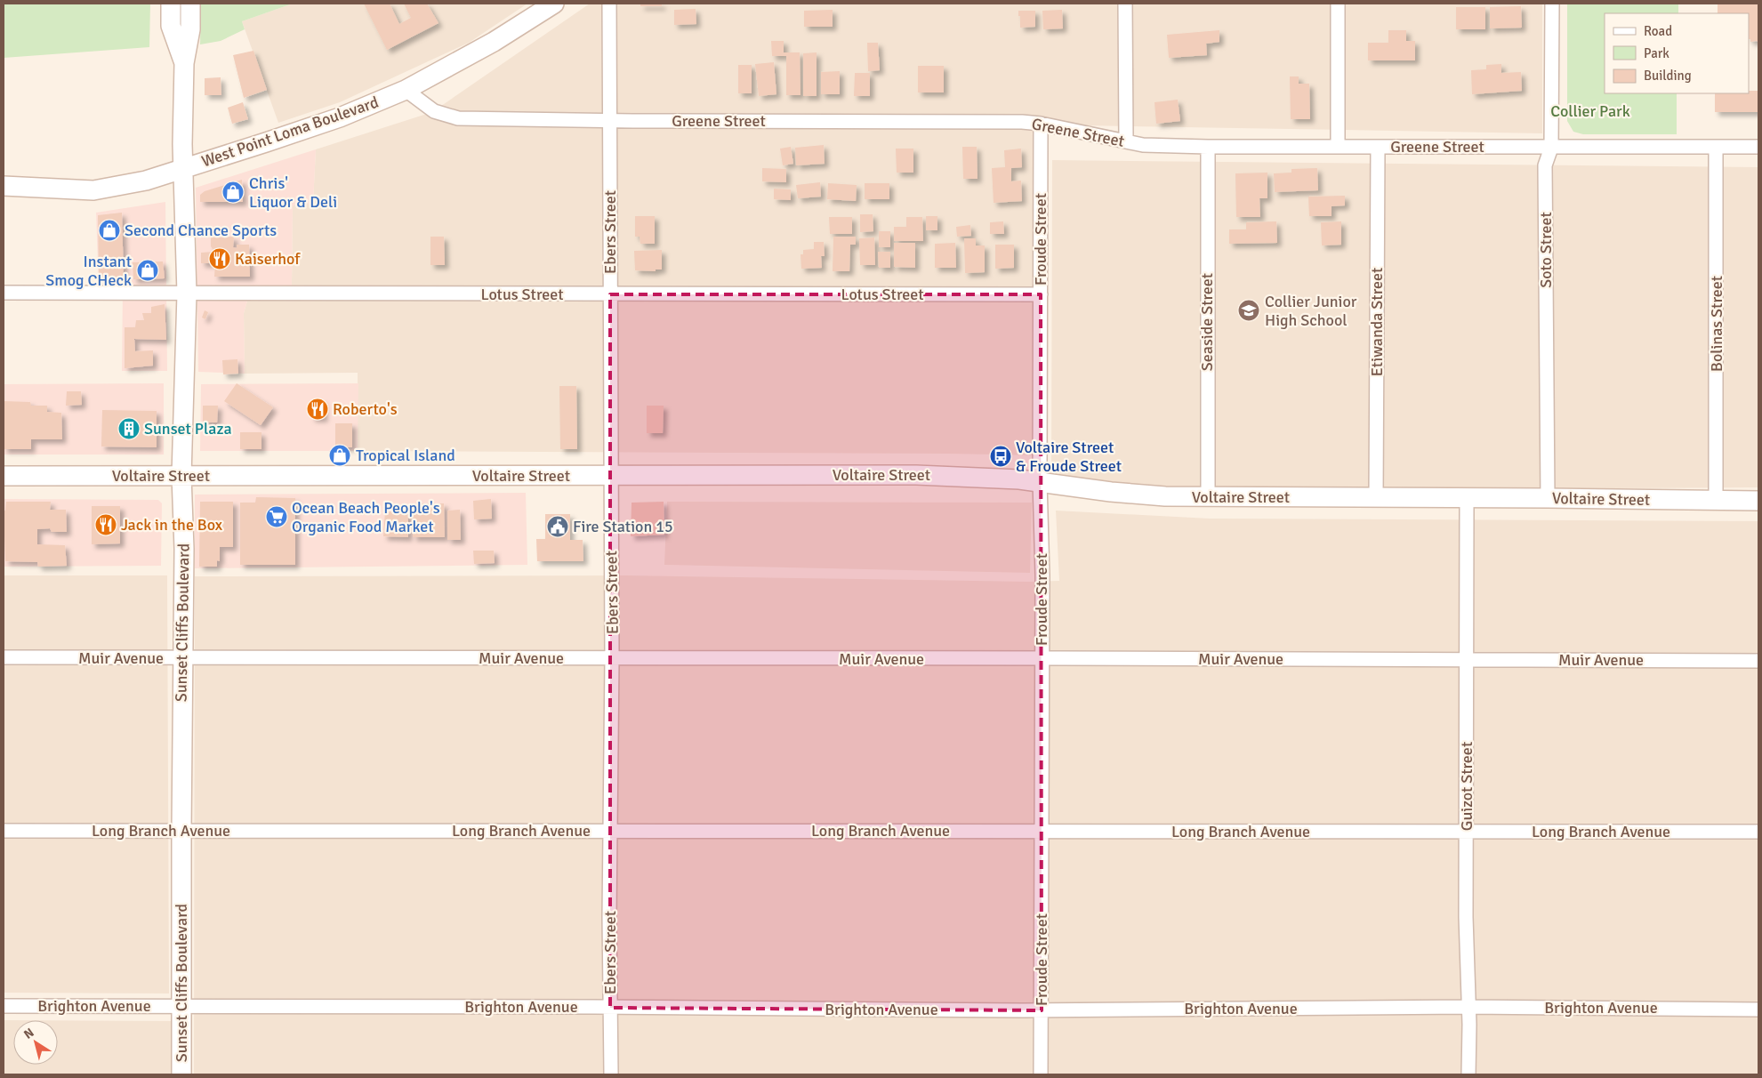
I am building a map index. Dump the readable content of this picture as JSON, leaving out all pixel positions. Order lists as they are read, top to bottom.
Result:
{
  "streets": {
    "main road": ["West Point Loma Boulevard", "Voltaire Street", "Sunset Cliffs Boulevard"],
    "street": [
      "Greene Street",
      "Ebers Street",
      "Froude Street",
      "Soto Street",
      "Lotus Street",
      "Seaside Street",
      "Etiwanda Street",
      "Bolinas Street",
      "Muir Avenue",
      "Guizot Street",
      "Long Branch Avenue",
      "Brighton Avenue"
    ]
  },
  "crossings": [
    ["Greene Street", "West Point Loma Boulevard"],
    ["Greene Street", "Ebers Street"],
    ["Greene Street", "Froude Street"],
    ["Greene Street", "Soto Street"],
    ["Greene Street", "Seaside Street"],
    ["Greene Street", "Etiwanda Street"],
    ["Greene Street", "Bolinas Street"],
    ["West Point Loma Boulevard", "Sunset Cliffs Boulevard"],
    ["Ebers Street", "Lotus Street"],
    ["Ebers Street", "Voltaire Street"],
    ["Ebers Street", "Muir Avenue"],
    ["Ebers Street", "Long Branch Avenue"],
    ["Ebers Street", "Brighton Avenue"],
    ["Froude Street", "Lotus Street"],
    ["Froude Street", "Voltaire Street"],
    ["Froude Street", "Muir Avenue"],
    ["Froude Street", "Long Branch Avenue"],
    ["Froude Street", "Brighton Avenue"],
    ["Soto Street", "Voltaire Street"],
    ["Lotus Street", "Sunset Cliffs Boulevard"],
    ["Seaside Street", "Voltaire Street"],
    ["Etiwanda Street", "Voltaire Street"],
    ["Bolinas Street", "Voltaire Street"],
    ["Voltaire Street", "Sunset Cliffs Boulevard"],
    ["Voltaire Street", "Guizot Street"],
    ["Sunset Cliffs Boulevard", "Muir Avenue"],
    ["Sunset Cliffs Boulevard", "Long Branch Avenue"],
    ["Sunset Cliffs Boulevard", "Brighton Avenue"],
    ["Muir Avenue", "Guizot Street"],
    ["Guizot Street", "Long Branch Avenue"],
    ["Guizot Street", "Brighton Avenue"]
  ],
  "parks": ["Collier Park"],
  "places": {
    "shop": [
      "Chris' Liquor & Deli",
      "Second Chance Sports",
      "Instant Smog CHeck",
      "Tropical Island"
    ],
    "restaurant": ["Kaiserhof", "Roberto's", "Jack in the Box"],
    "school or university": ["Collier Junior High School"],
    "building": ["Sunset Plaza"],
    "bus stop": ["Voltaire Street & Froude Street"],
    "supermarket": ["Ocean Beach People's Organic Food Market"],
    "public building": ["Fire Station 15"]
  },
  "legend": ["Road", "Park", "Building"],
  "north": "top left"
}
